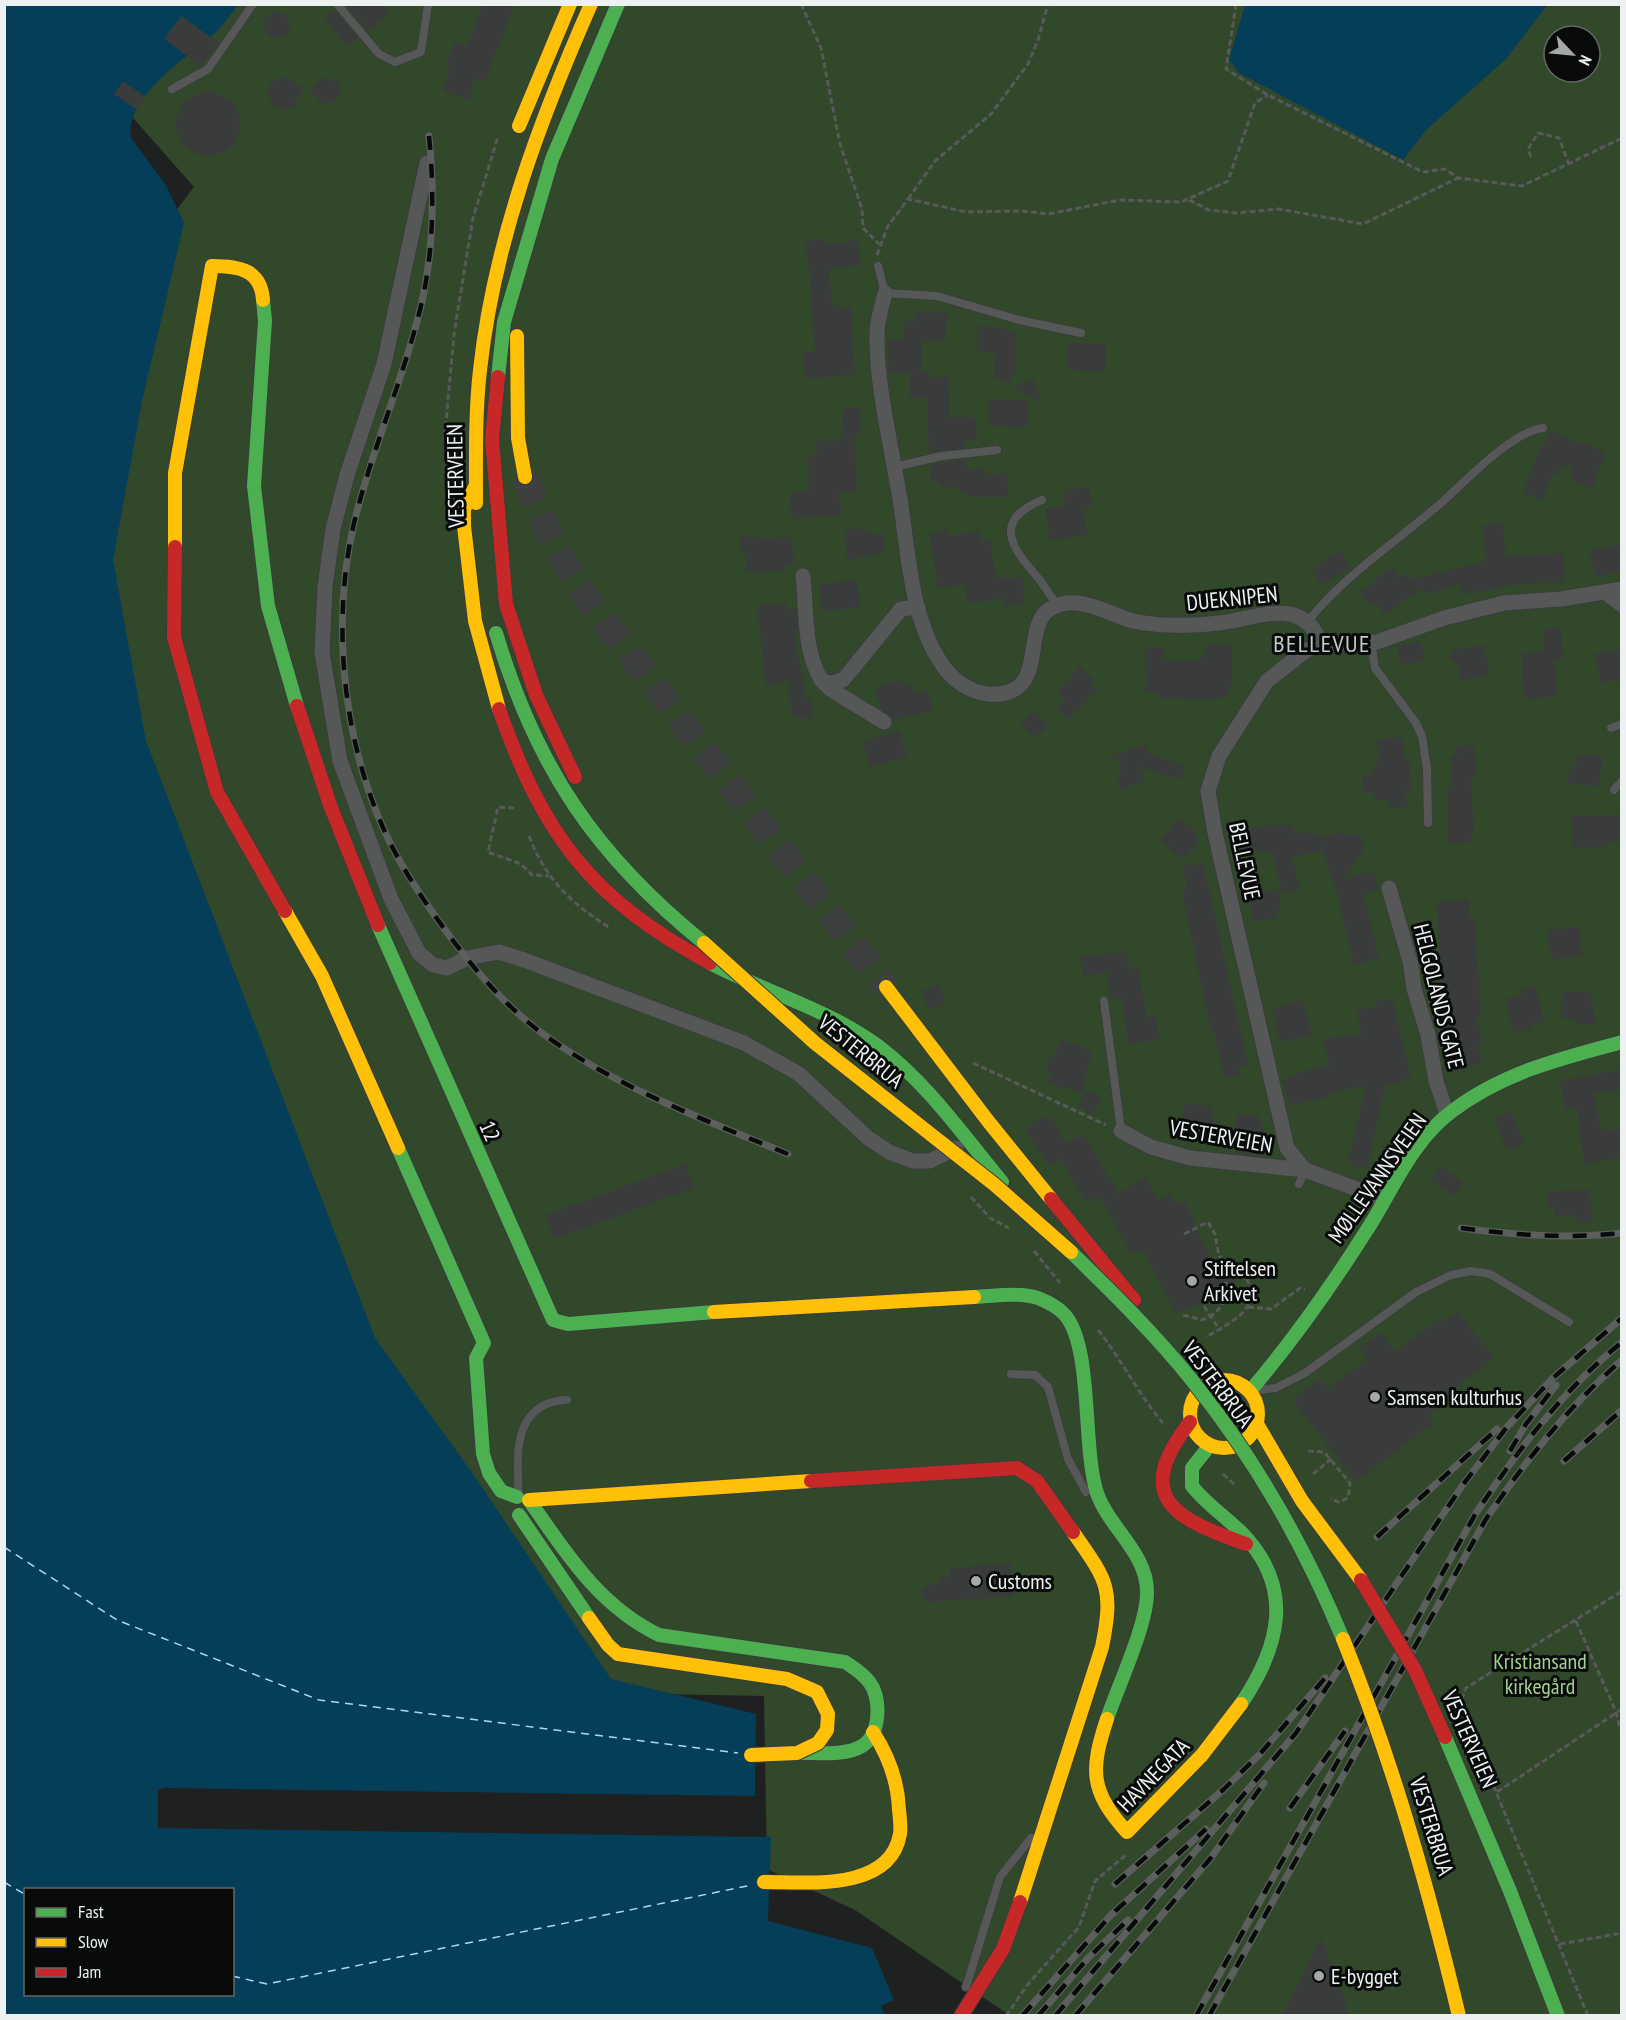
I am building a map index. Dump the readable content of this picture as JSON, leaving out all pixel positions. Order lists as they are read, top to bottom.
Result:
{
  "streets": {
    "main road": [
      "VESTERVEIEN",
      "VESTERBRUA",
      "12",
      "MØLLEVANNSVEIEN",
      "HAVNEGATA"
    ],
    "street": ["DUEKNIPEN", "BELLEVUE", "HELGOLANDS GATE"]
  },
  "crossings": [
    ["VESTERVEIEN", "BELLEVUE"],
    ["VESTERVEIEN", "VESTERBRUA"],
    ["VESTERVEIEN", "MØLLEVANNSVEIEN"],
    ["DUEKNIPEN", "BELLEVUE"],
    ["HELGOLANDS GATE", "MØLLEVANNSVEIEN"],
    ["12", "HAVNEGATA"]
  ],
  "districts": ["BELLEVUE"],
  "parks": ["Kristiansand kirkegård"],
  "places": [
    "Stiftelsen Arkivet",
    "Samsen kulturhus",
    "Customs",
    "E-bygget"
  ],
  "legend": ["Fast", "Slow", "Jam"],
  "north": "bottom right"
}
